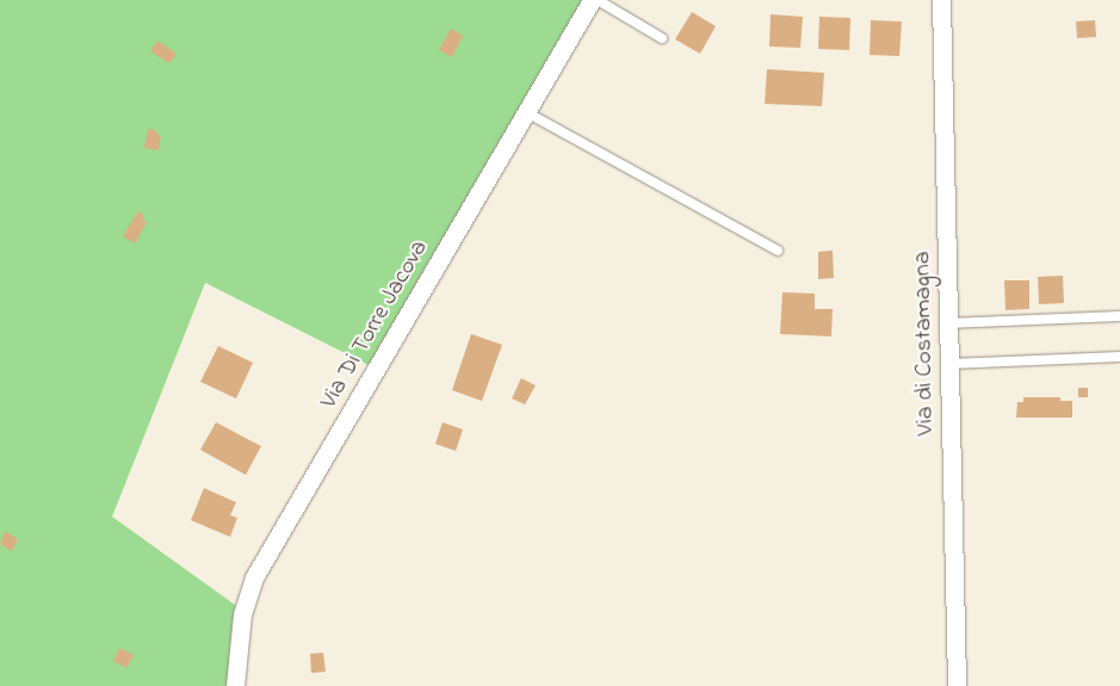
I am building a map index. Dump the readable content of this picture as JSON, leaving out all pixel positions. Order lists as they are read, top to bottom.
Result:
{
  "streets": {
    "street": ["Via Di Torre Jacova", "Via di Costamagna"]
  }
}
